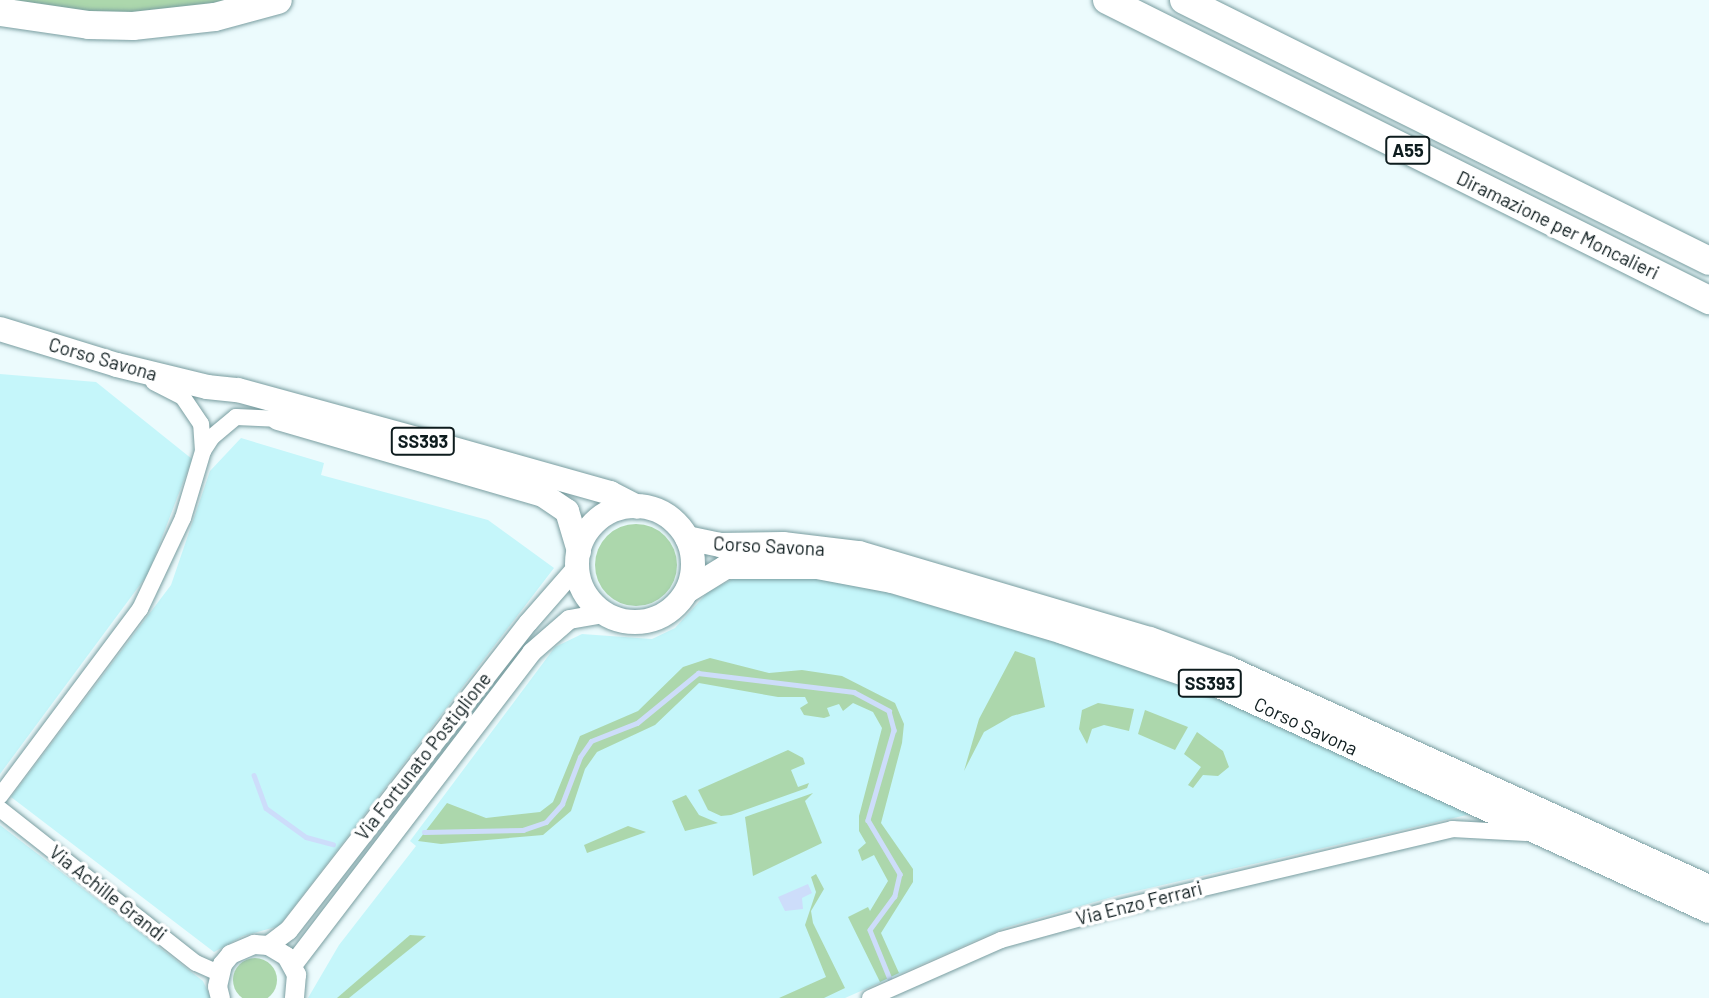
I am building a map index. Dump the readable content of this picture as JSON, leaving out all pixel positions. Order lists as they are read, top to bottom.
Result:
{
  "streets": {
    "highway": ["A55", "Diramazione per Moncalieri"],
    "main road": ["Corso Savona", "SS393"],
    "street": ["Via Fortunato Postiglione", "Via Achille Grandi", "Via Enzo Ferrari"]
  },
  "crossings": [
    ["Corso Savona", "Via Fortunato Postiglione"],
    ["Corso Savona", "Via Enzo Ferrari"]
  ]
}
